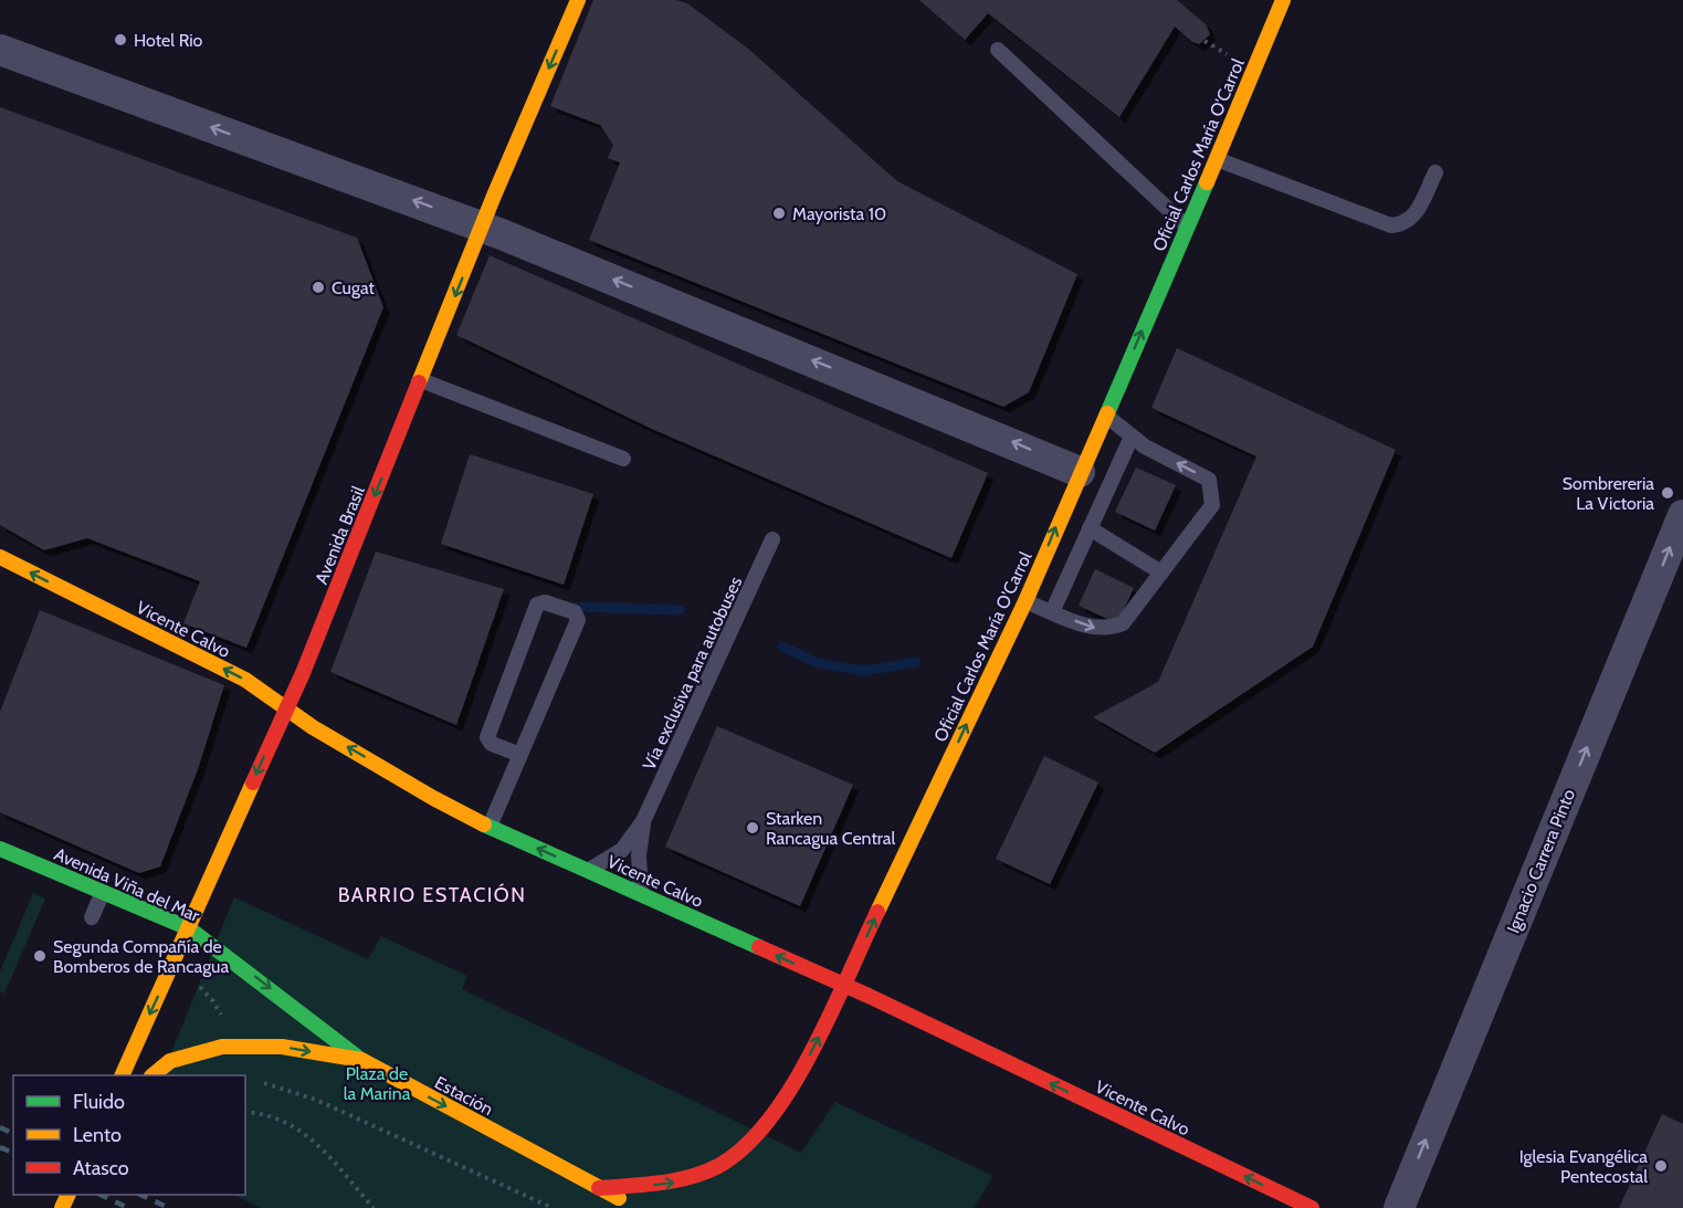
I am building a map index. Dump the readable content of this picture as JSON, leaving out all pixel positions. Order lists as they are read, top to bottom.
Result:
{
  "streets": {
    "main road": [
      "Oficial Carlos María O'Carrol",
      "Avenida Brasil",
      "Vicente Calvo",
      "Avenida Viña del Mar",
      "Estación"
    ],
    "street": ["Ignacio Carrera Pinto"],
    "lane": ["Vía exclusiva para autobuses"]
  },
  "crossings": [
    ["Oficial Carlos María O'Carrol", "Vicente Calvo"],
    ["Oficial Carlos María O'Carrol", "Estación"],
    ["Avenida Brasil", "Vicente Calvo"],
    ["Avenida Brasil", "Avenida Viña del Mar"],
    ["Vicente Calvo", "Vía exclusiva para autobuses"],
    ["Avenida Viña del Mar", "Estación"]
  ],
  "one_way": [
    "Oficial Carlos María O'Carrol",
    "Avenida Brasil",
    "Vicente Calvo",
    "Ignacio Carrera Pinto",
    "Avenida Viña del Mar",
    "Estación"
  ],
  "districts": ["BARRIO ESTACIÓN"],
  "parks": ["Plaza de la Marina"],
  "places": [
    "Hotel Rio",
    "Mayorista 10",
    "Cugat",
    "Sombrereria La Victoria",
    "Starken Rancagua Central",
    "Segunda Compañía de Bomberos de Rancagua",
    "Iglesia Evangélica Pentecostal"
  ],
  "legend": ["Fluido", "Lento", "Atasco"]
}
